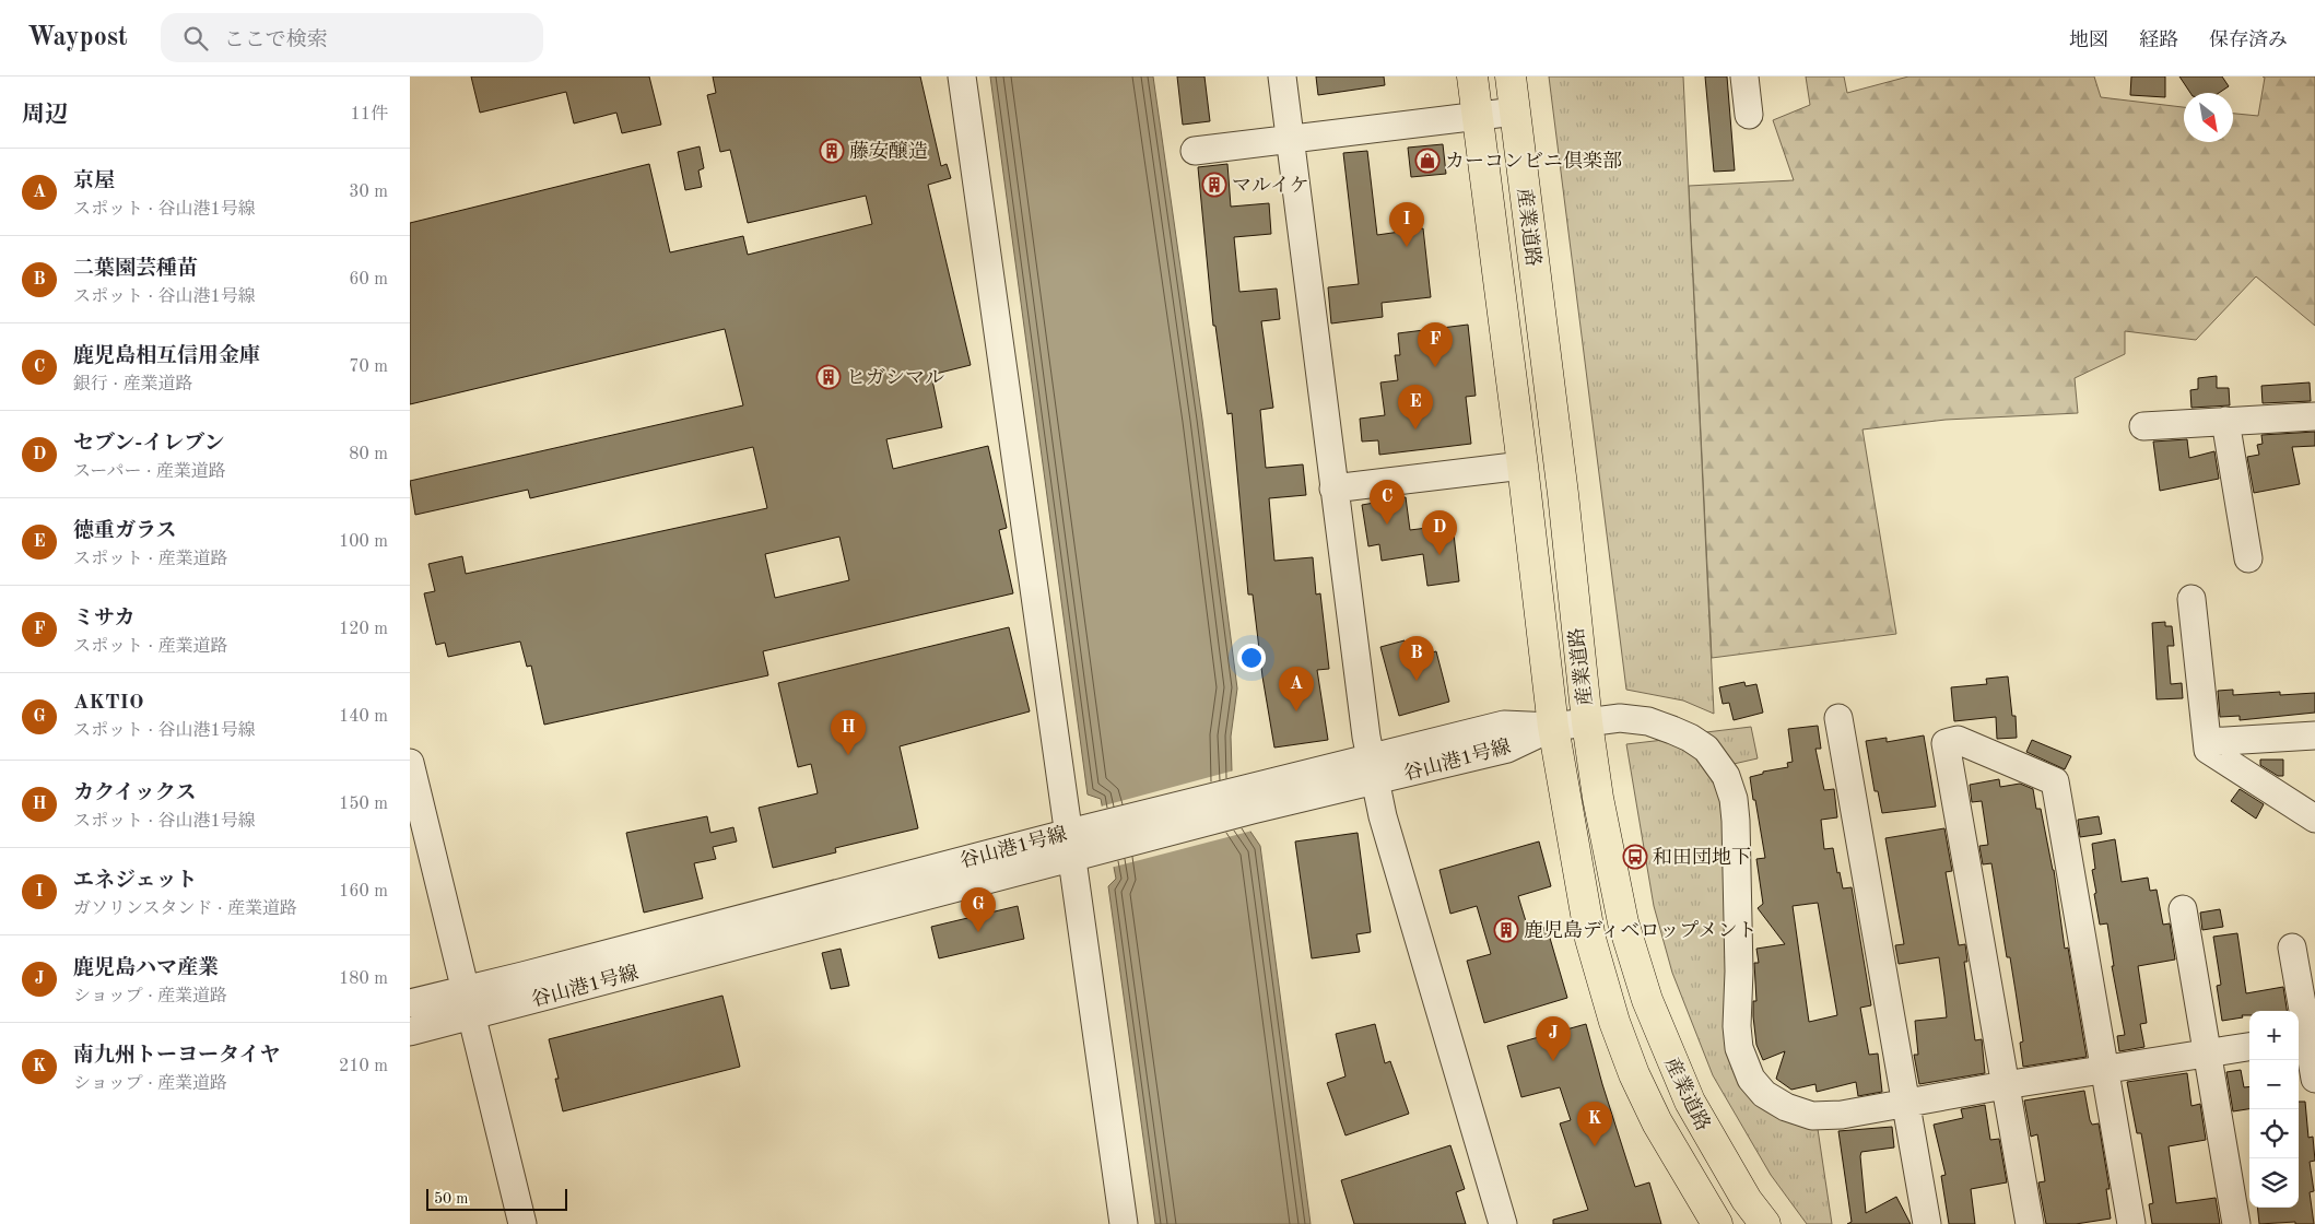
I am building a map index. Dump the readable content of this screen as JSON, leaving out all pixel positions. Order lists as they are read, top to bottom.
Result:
{
  "streets": {
    "main road": ["産業道路"],
    "street": ["谷山港1号線"]
  },
  "crossings": [
    ["産業道路", "谷山港1号線"]
  ],
  "places": {
    "building": [
      "藤安醸造",
      "マルイケ",
      "ヒガシマル",
      "鹿児島ディベロップメント"
    ],
    "shop": ["カーコンビニ倶楽部"],
    "bus stop": ["和田団地下"]
  },
  "scale_bar": "50 m",
  "north": "bottom right",
  "page": {
    "header": "Waypost",
    "search": "ここで検索",
    "nav": ["地図", "経路", "保存済み"],
    "heading": ["周辺", "11件"],
    "list": [
      {
        "mark": "A",
        "name": "京屋",
        "note": "スポット · 谷山港1号線",
        "value": "30 m"
      },
      {
        "mark": "B",
        "name": "二葉園芸種苗",
        "note": "スポット · 谷山港1号線",
        "value": "60 m"
      },
      {
        "mark": "C",
        "name": "鹿児島相互信用金庫",
        "note": "銀行 · 産業道路",
        "value": "70 m"
      },
      {
        "mark": "D",
        "name": "セブン-イレブン",
        "note": "スーパー · 産業道路",
        "value": "80 m"
      },
      {
        "mark": "E",
        "name": "徳重ガラス",
        "note": "スポット · 産業道路",
        "value": "100 m"
      },
      {
        "mark": "F",
        "name": "ミサカ",
        "note": "スポット · 産業道路",
        "value": "120 m"
      },
      {
        "mark": "G",
        "name": "AKTIO",
        "note": "スポット · 谷山港1号線",
        "value": "140 m"
      },
      {
        "mark": "H",
        "name": "カクイックス",
        "note": "スポット · 谷山港1号線",
        "value": "150 m"
      },
      {
        "mark": "I",
        "name": "エネジェット",
        "note": "ガソリンスタンド · 産業道路",
        "value": "160 m"
      },
      {
        "mark": "J",
        "name": "鹿児島ハマ産業",
        "note": "ショップ · 産業道路",
        "value": "180 m"
      },
      {
        "mark": "K",
        "name": "南九州トーヨータイヤ",
        "note": "ショップ · 産業道路",
        "value": "210 m"
      }
    ],
    "pins": [
      "I",
      "F",
      "E",
      "C",
      "D",
      "B",
      "A",
      "H",
      "G",
      "J",
      "K"
    ],
    "map_buttons": ["+", "−"],
    "scale": "50 m"
  }
}
